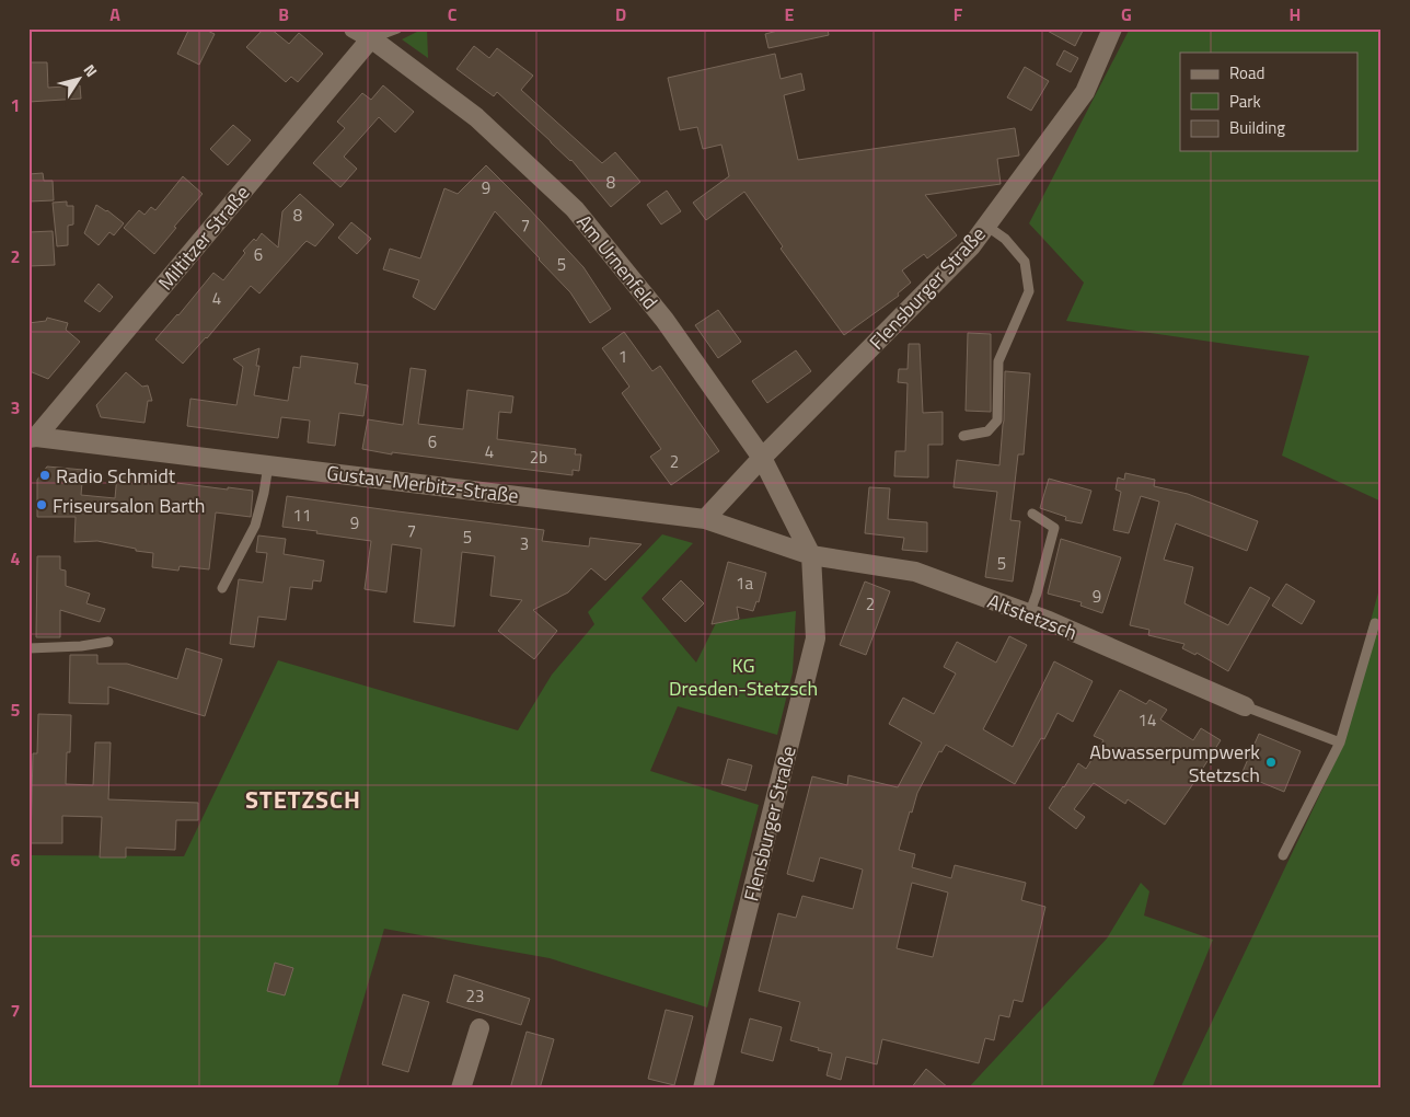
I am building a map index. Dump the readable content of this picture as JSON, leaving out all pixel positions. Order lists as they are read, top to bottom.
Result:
{
  "streets": {
    "street": [
      "Miltitzer Straße",
      "Am Urnenfeld",
      "Flensburger Straße",
      "Gustav-Merbitz-Straße",
      "Altstetzsch"
    ]
  },
  "crossings": [
    ["Miltitzer Straße", "Am Urnenfeld"],
    ["Miltitzer Straße", "Gustav-Merbitz-Straße"],
    ["Am Urnenfeld", "Flensburger Straße"],
    ["Am Urnenfeld", "Gustav-Merbitz-Straße"],
    ["Am Urnenfeld", "Altstetzsch"],
    ["Flensburger Straße", "Gustav-Merbitz-Straße"],
    ["Flensburger Straße", "Altstetzsch"],
    ["Gustav-Merbitz-Straße", "Altstetzsch"]
  ],
  "districts": ["STETZSCH"],
  "parks": ["KG Dresden-Stetzsch"],
  "places": ["Radio Schmidt", "Friseursalon Barth", "Abwasserpumpwerk Stetzsch"],
  "house_numbers": [
    "8",
    "9",
    "8",
    "7",
    "6",
    "5",
    "4",
    "1",
    "6",
    "4",
    "2b",
    "2",
    "11",
    "9",
    "7",
    "5",
    "3",
    "5",
    "1a",
    "9",
    "2",
    "14",
    "23"
  ],
  "legend": ["Road", "Park", "Building"],
  "north": "top right",
  "grid": {
    "columns": [
      "A",
      "B",
      "C",
      "D",
      "E",
      "F",
      "G",
      "H"
    ],
    "rows": [
      "1",
      "2",
      "3",
      "4",
      "5",
      "6",
      "7"
    ]
  }
}
